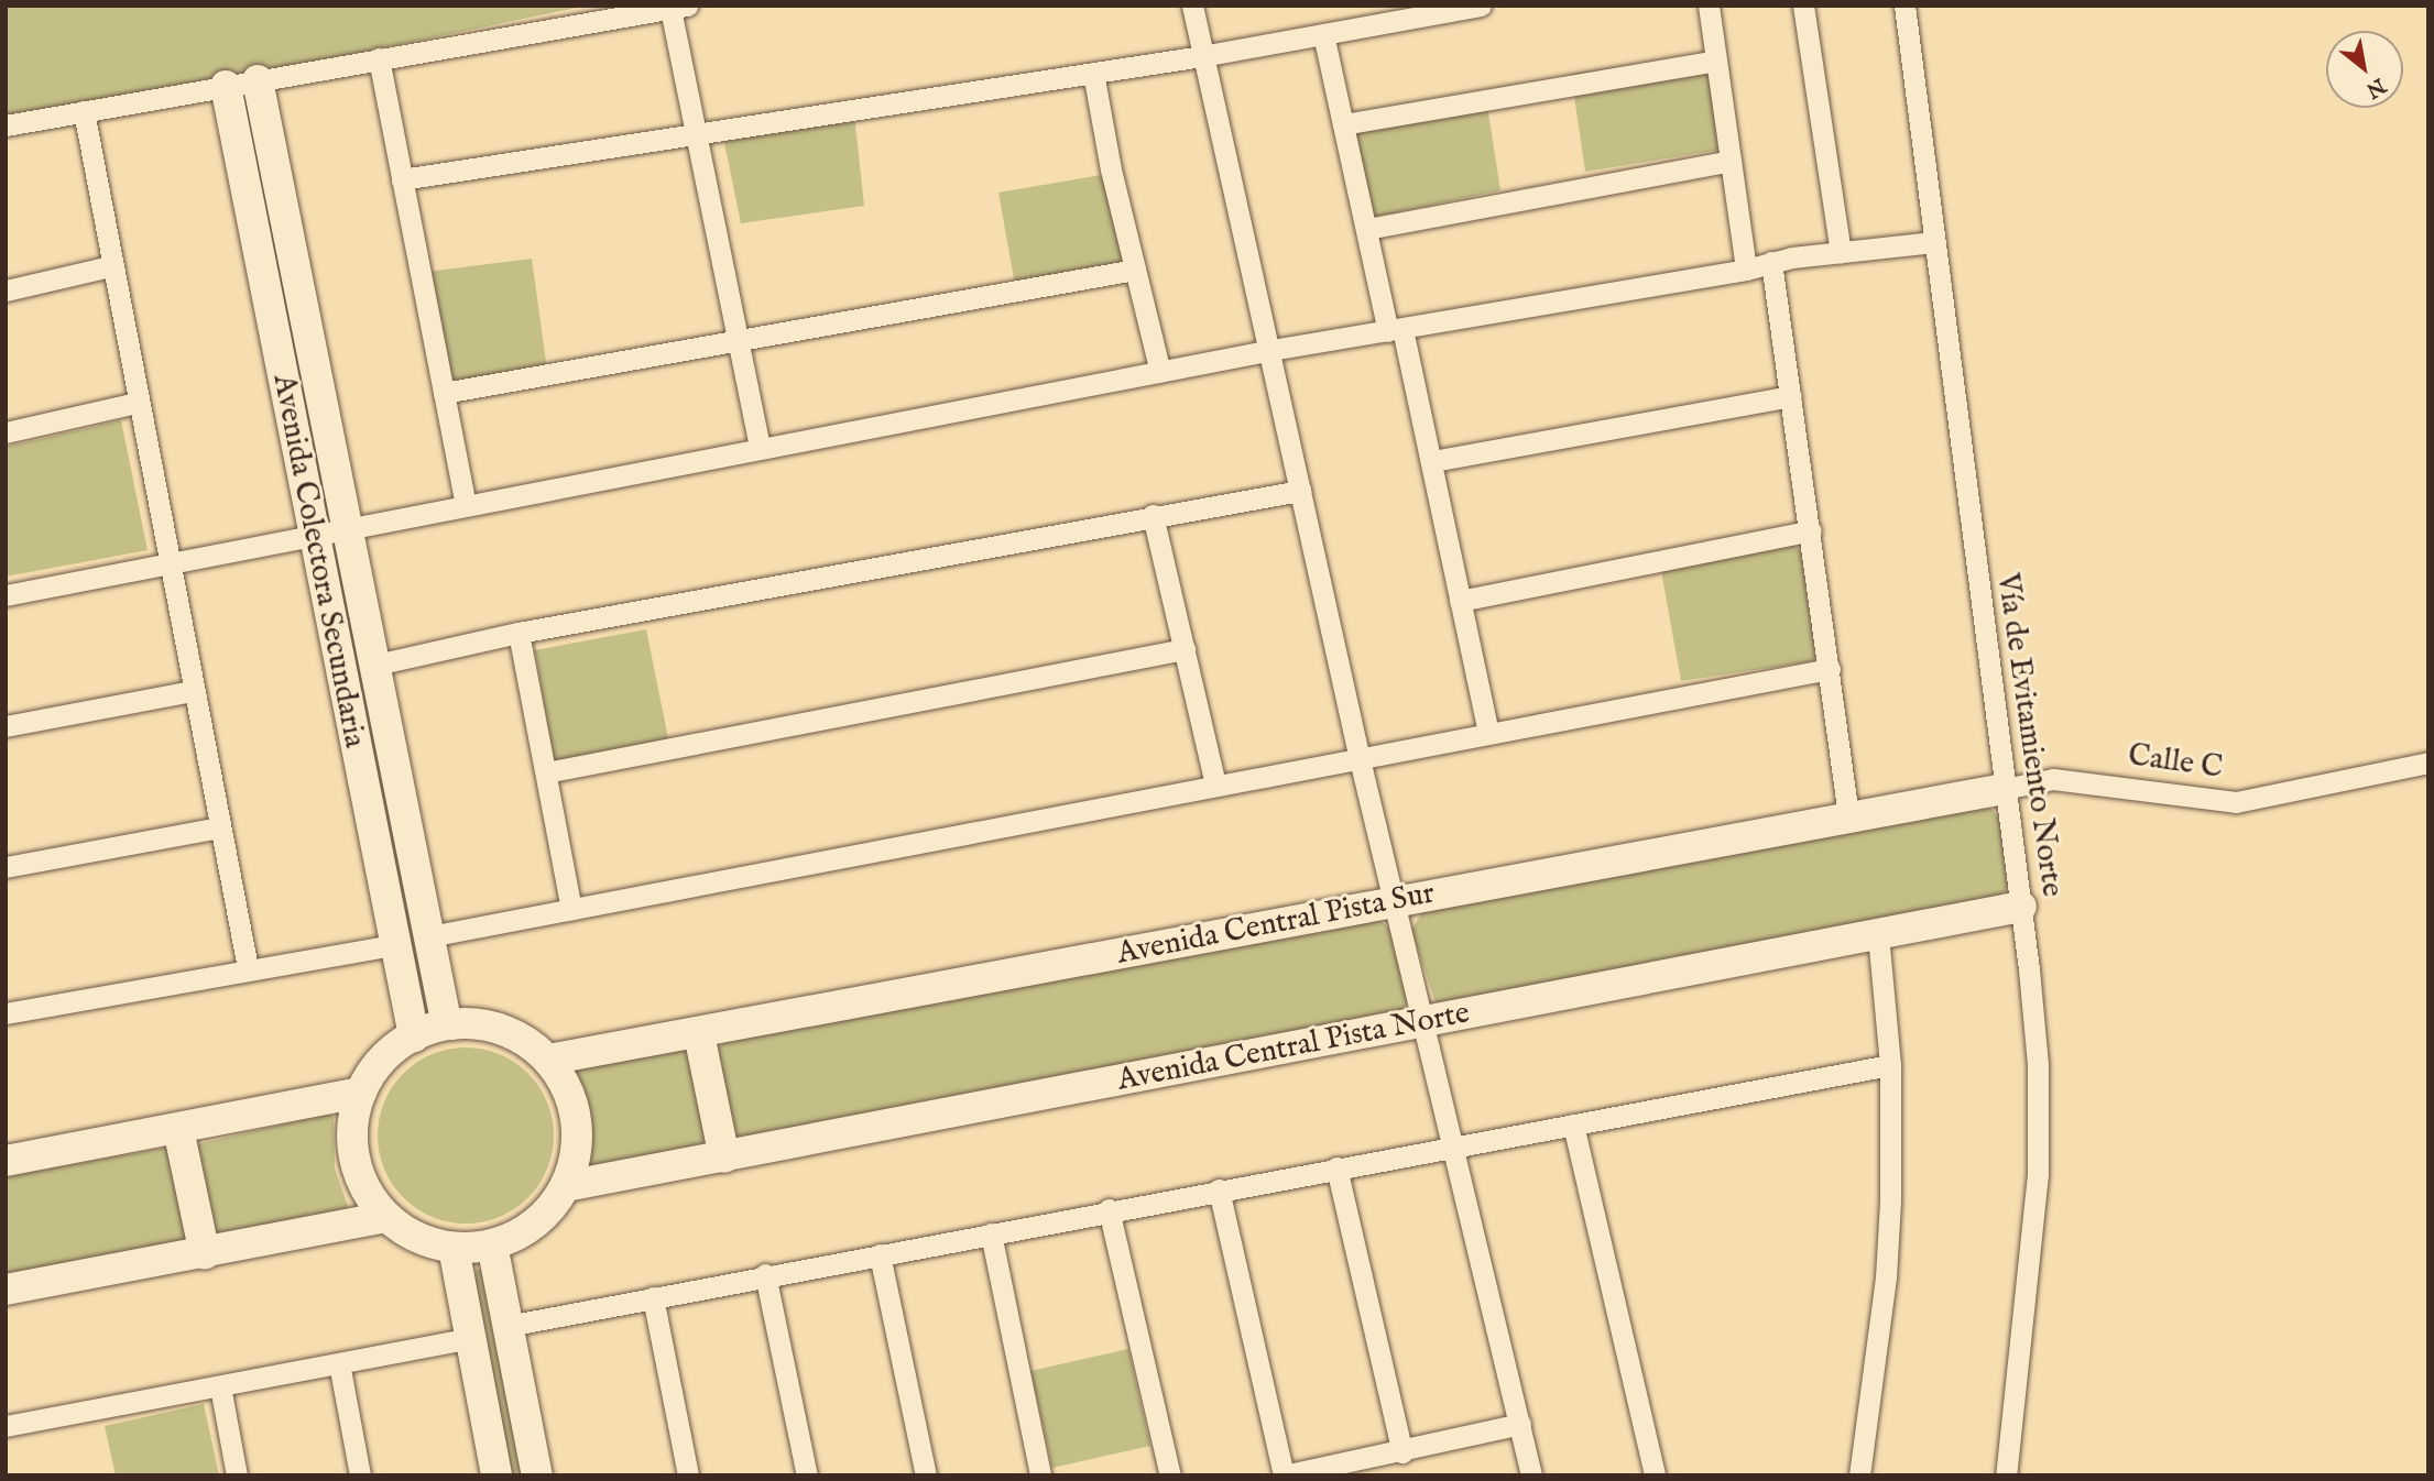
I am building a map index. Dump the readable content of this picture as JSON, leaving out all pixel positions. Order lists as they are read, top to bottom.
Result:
{
  "streets": {
    "street": [
      "Avenida Colectora Secundaria",
      "Vía de Evitamiento Norte",
      "Calle C",
      "Avenida Central Pista Sur",
      "Avenida Central Pista Norte"
    ]
  },
  "crossings": [
    ["Avenida Colectora Secundaria", "Avenida Central Pista Sur"],
    ["Avenida Colectora Secundaria", "Avenida Central Pista Norte"],
    ["Vía de Evitamiento Norte", "Calle C"],
    ["Vía de Evitamiento Norte", "Avenida Central Pista Sur"],
    ["Vía de Evitamiento Norte", "Avenida Central Pista Norte"],
    ["Calle C", "Avenida Central Pista Sur"],
    ["Avenida Central Pista Sur", "Avenida Central Pista Norte"]
  ],
  "north": "bottom right"
}
